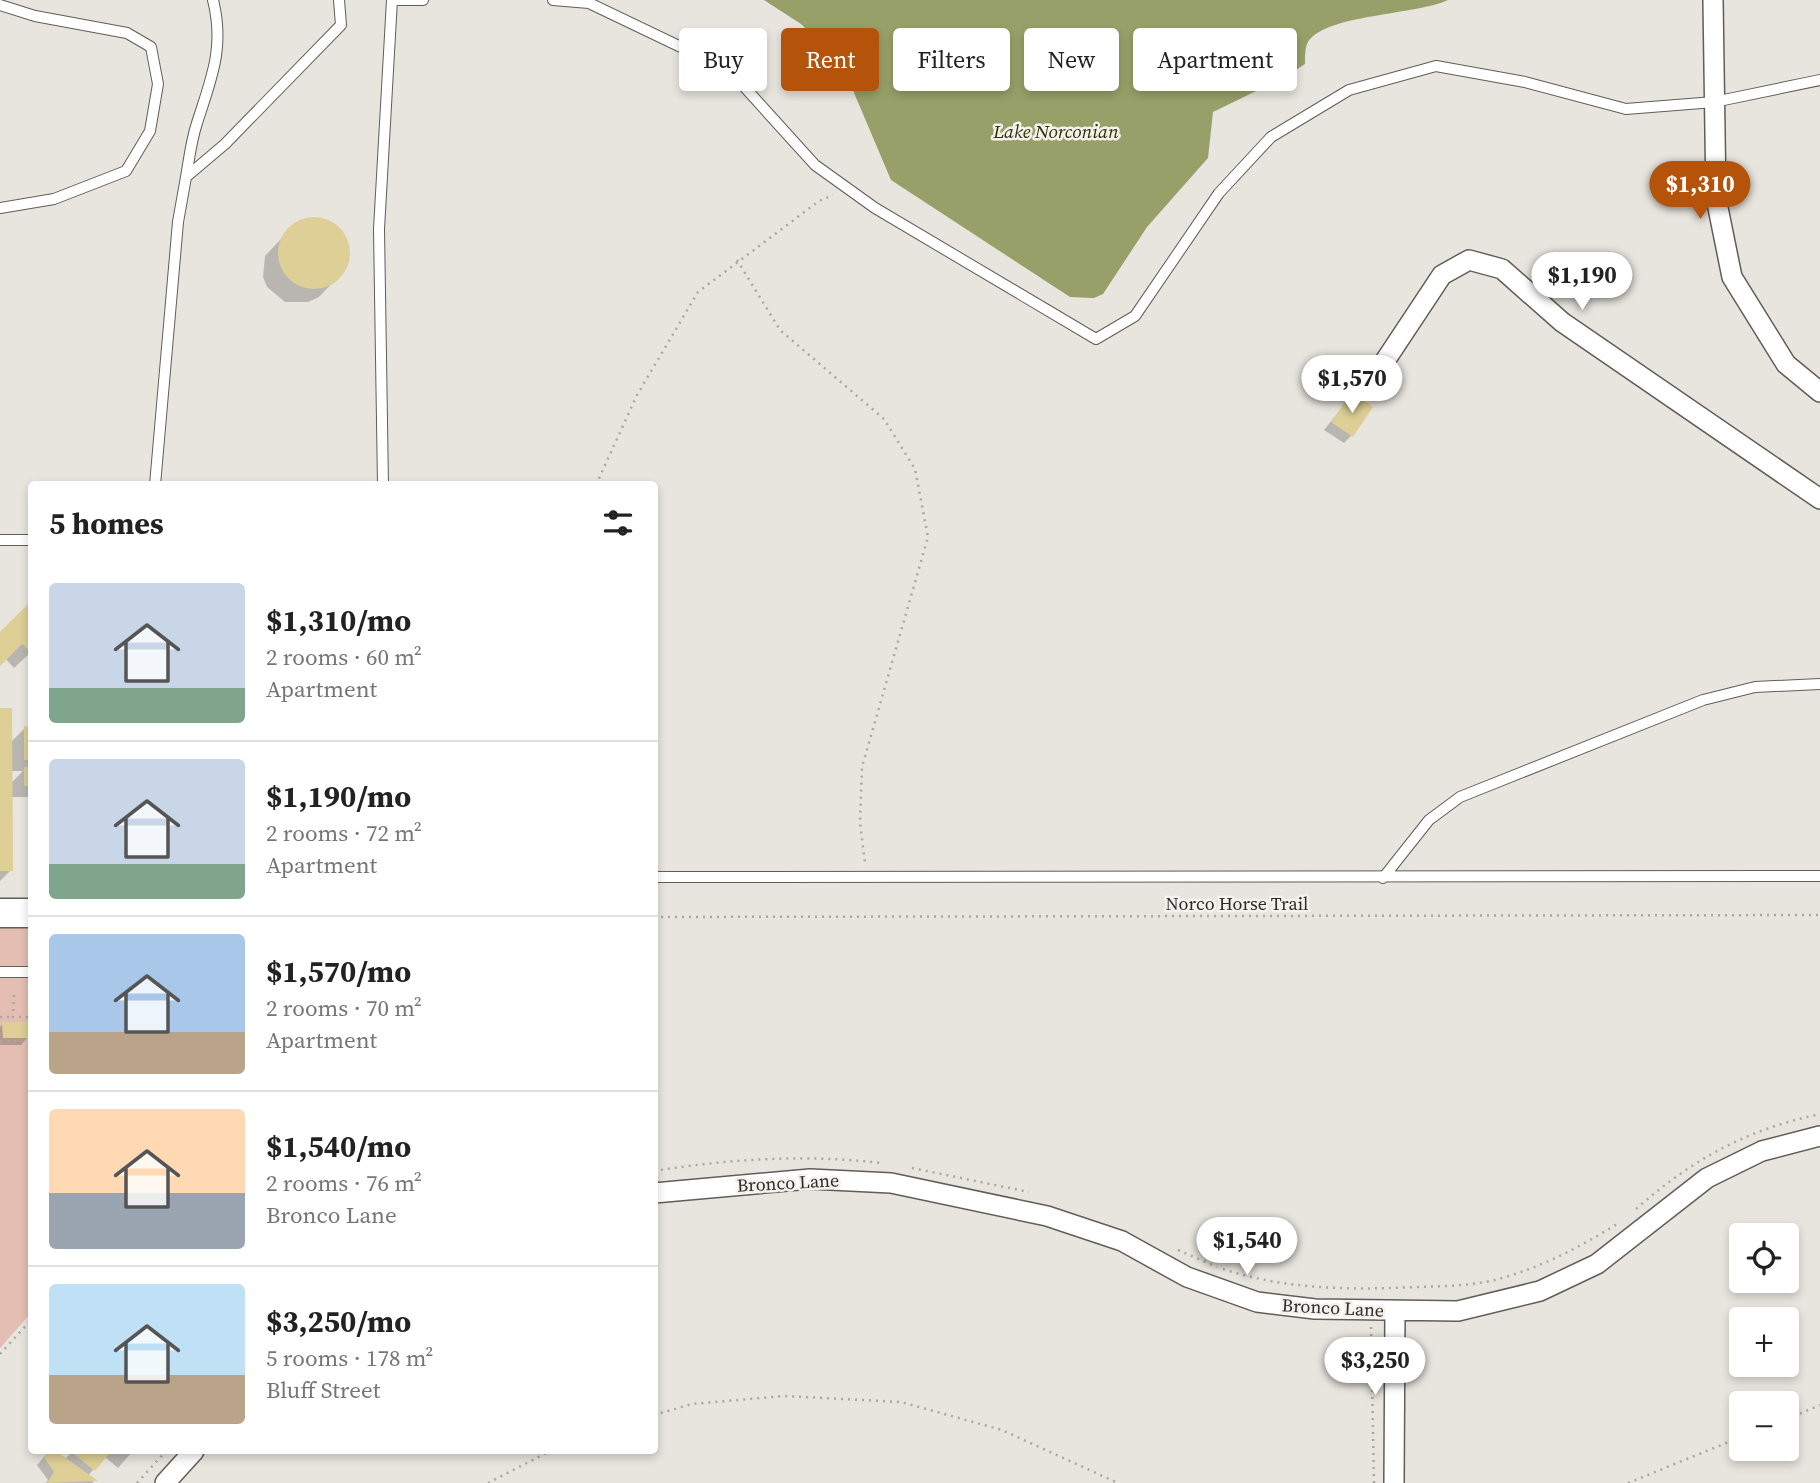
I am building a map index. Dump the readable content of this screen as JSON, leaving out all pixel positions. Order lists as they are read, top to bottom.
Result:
{
  "streets": {
    "street": ["Bronco Lane"],
    "path": ["Norco Horse Trail"]
  },
  "water": ["Lake Norconian"],
  "page": {
    "chip": [
      "Buy",
      "Rent",
      "Filters",
      "New",
      "Apartment"
    ],
    "price": [
      "$1,310",
      "$1,190",
      "$1,570",
      "$1,540",
      "$3,250"
    ],
    "heading": "5 homes",
    "list": [
      {
        "name": "$1,310/mo",
        "note": "2 rooms · 60 m² · Apartment"
      },
      {
        "name": "$1,190/mo",
        "note": "2 rooms · 72 m² · Apartment"
      },
      {
        "name": "$1,570/mo",
        "note": "2 rooms · 70 m² · Apartment"
      },
      {
        "name": "$1,540/mo",
        "note": "2 rooms · 76 m² · Bronco Lane"
      },
      {
        "name": "$3,250/mo",
        "note": "5 rooms · 178 m² · Bluff Street"
      }
    ],
    "map_buttons": ["+", "−"]
  }
}
